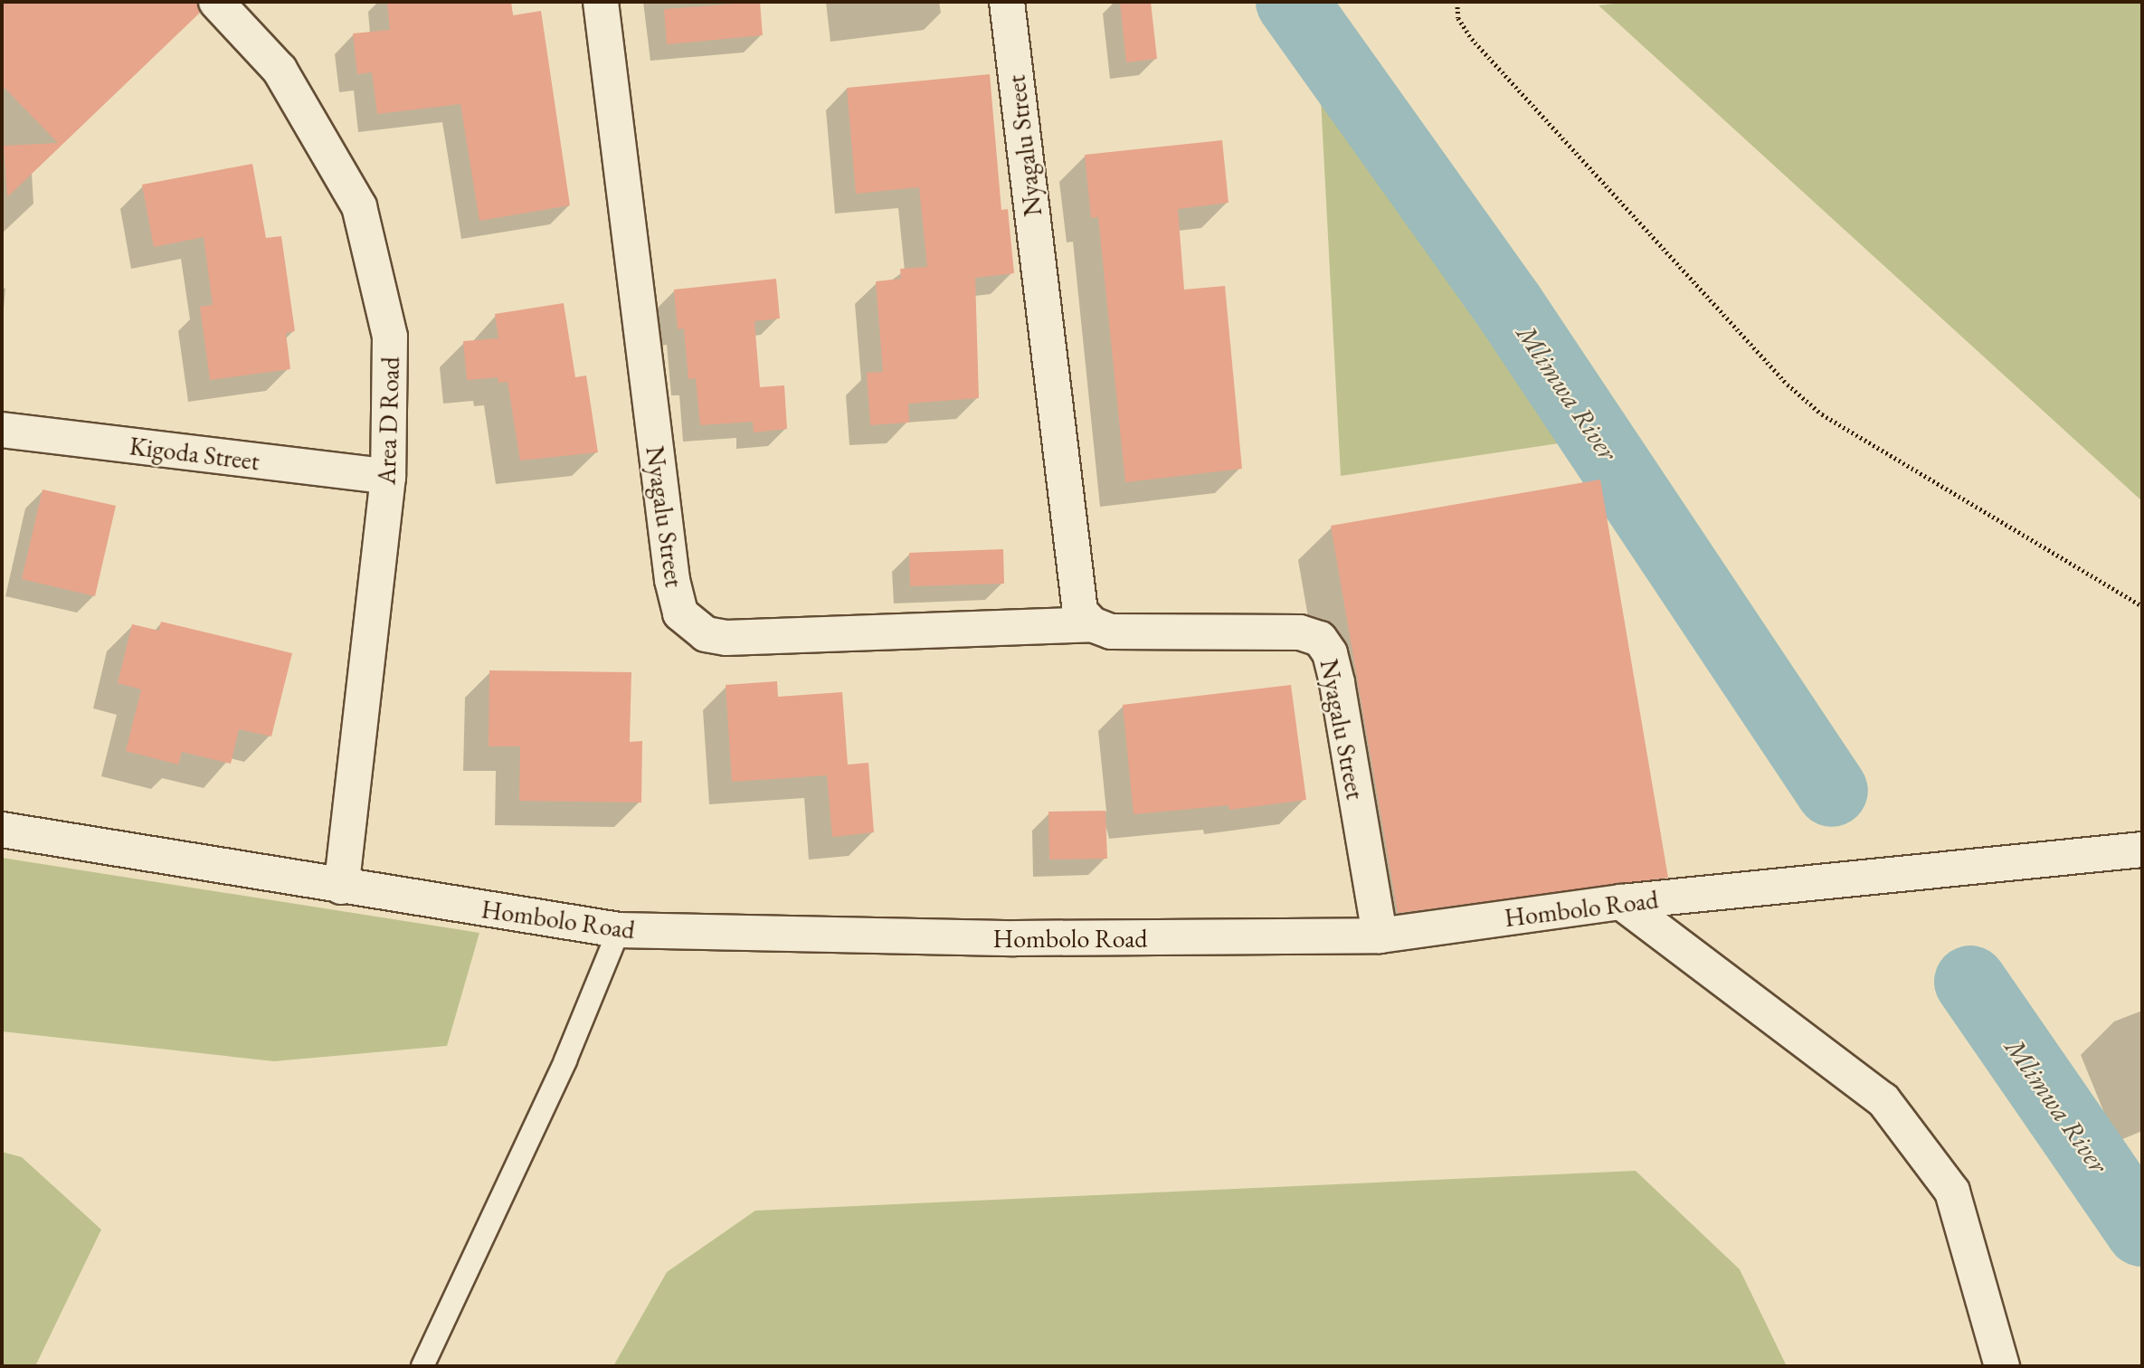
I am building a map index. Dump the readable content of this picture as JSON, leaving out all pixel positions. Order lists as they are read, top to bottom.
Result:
{
  "streets": {
    "street": [
      "Nyagalu Street",
      "Area D Road",
      "Kigoda Street",
      "Hombolo Road"
    ]
  },
  "crossings": [
    ["Nyagalu Street", "Hombolo Road"],
    ["Area D Road", "Kigoda Street"],
    ["Area D Road", "Hombolo Road"]
  ],
  "water": ["Mlimwa River"]
}
